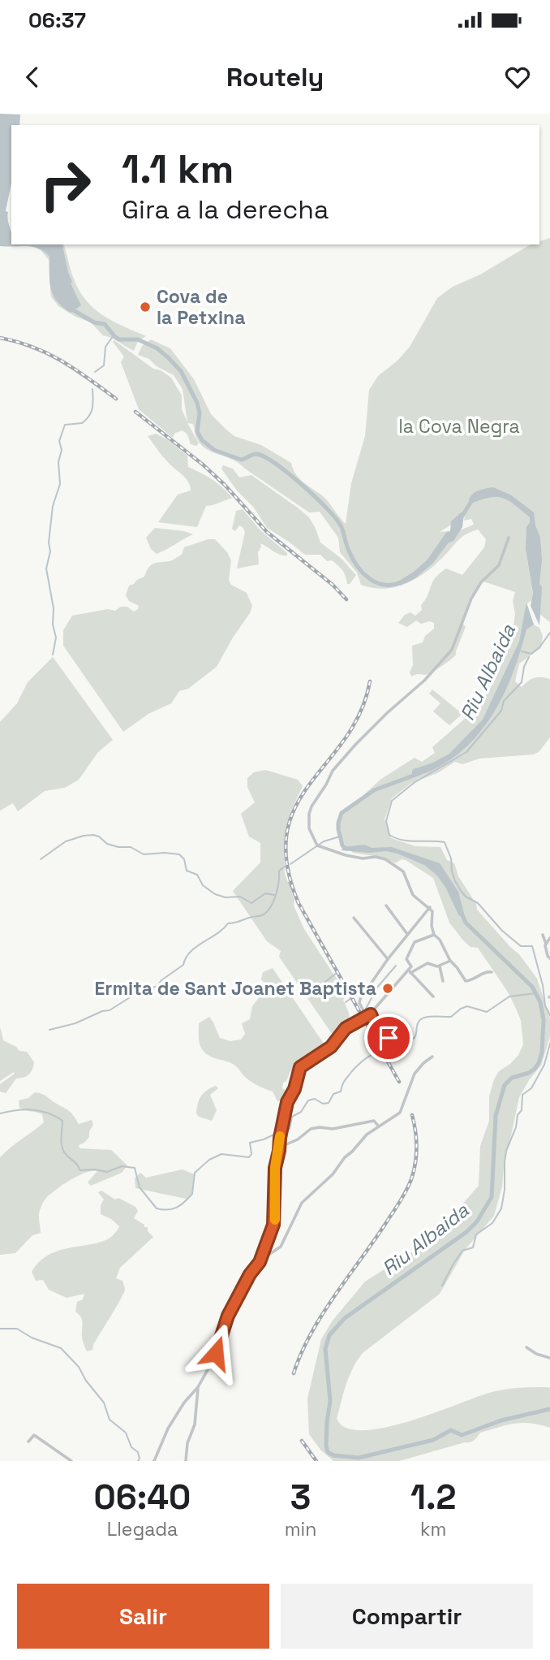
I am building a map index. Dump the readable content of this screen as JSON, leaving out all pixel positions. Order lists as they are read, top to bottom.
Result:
{
  "water": ["Riu Albaida"],
  "parks": ["la Cova Negra"],
  "places": ["Cova de la Petxina", "Ermita de Sant Joanet Baptista"],
  "page": {
    "status": "06:37",
    "header": "Routely",
    "turn": ["1.1 km", "Gira a la derecha"],
    "eta": [
      "06:40",
      "Llegada",
      "3",
      "min",
      "1.2",
      "km"
    ],
    "buttons": ["Salir", "Compartir"]
  }
}
